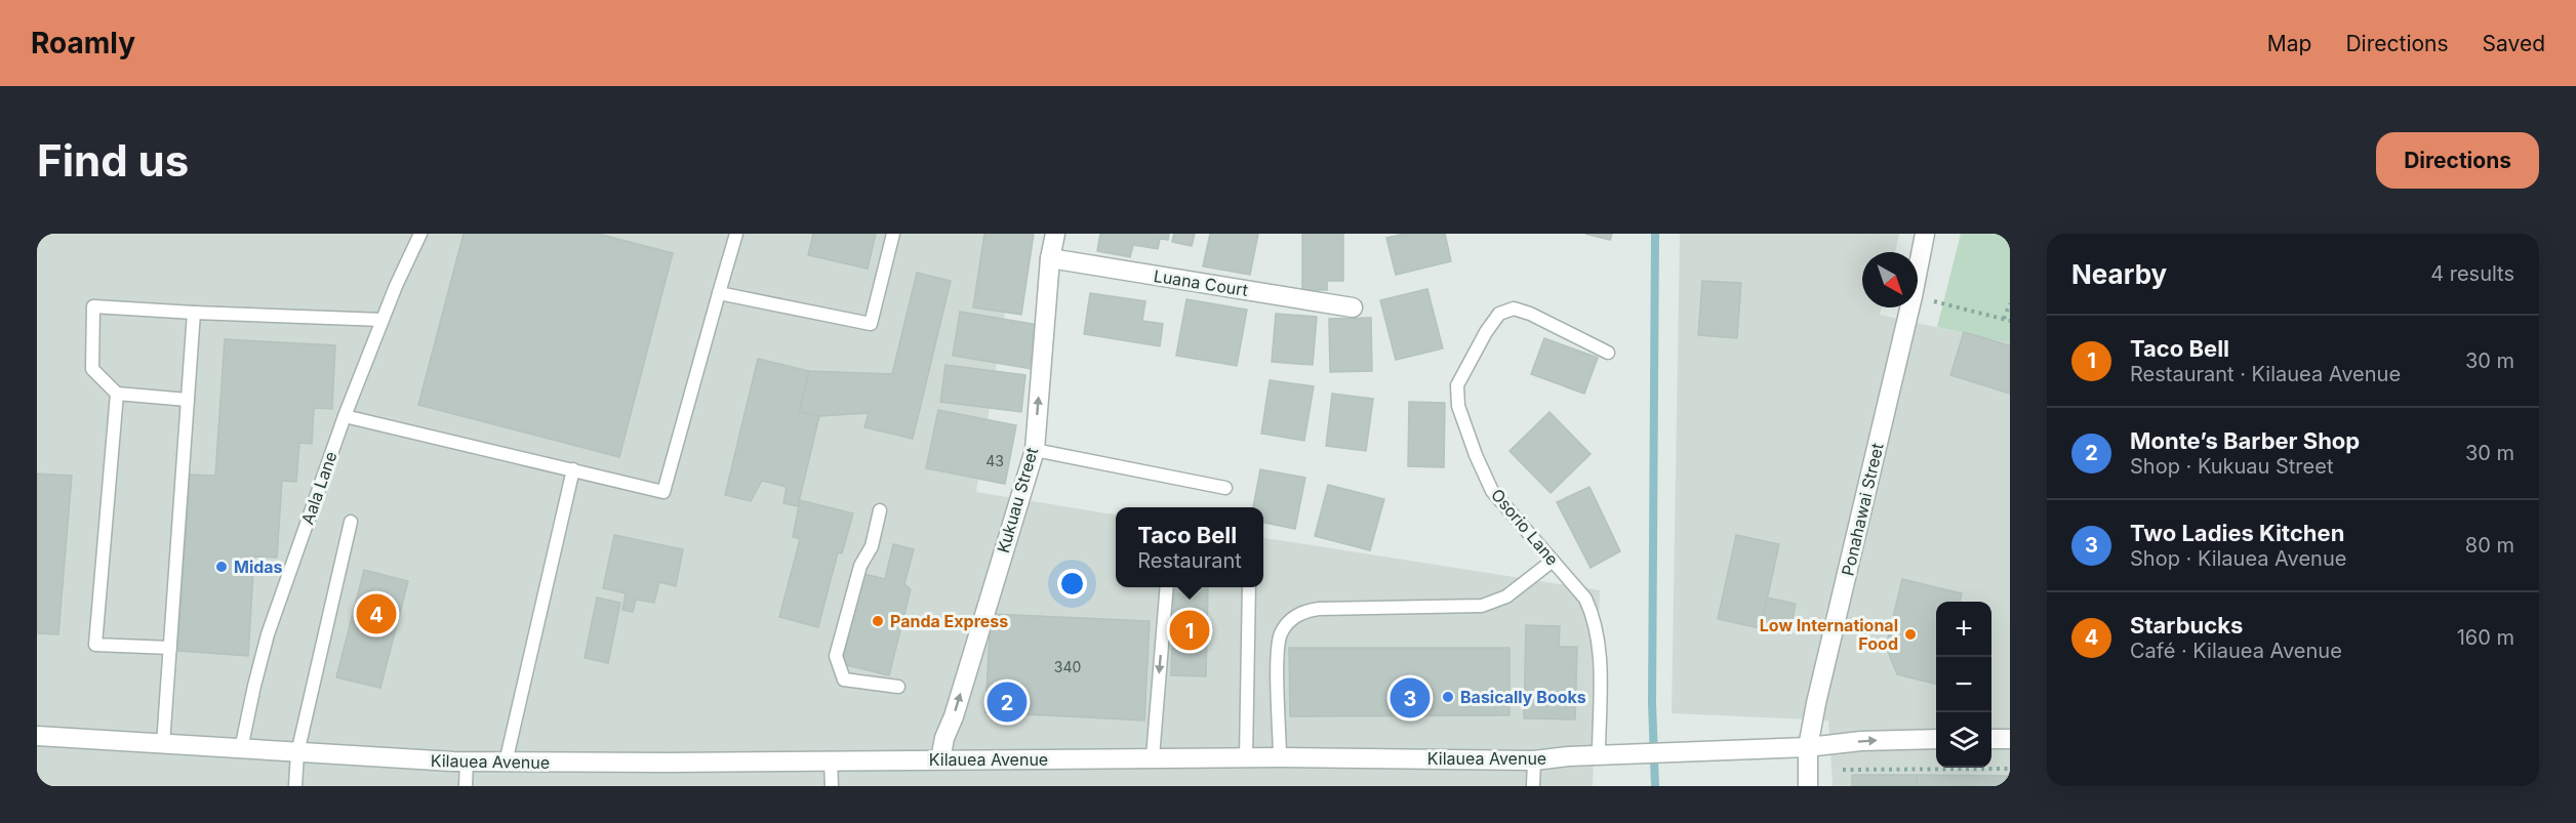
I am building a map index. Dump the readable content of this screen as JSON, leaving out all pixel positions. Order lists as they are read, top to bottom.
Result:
{
  "streets": {
    "street": [
      "Luana Court",
      "Kukuau Street",
      "Ponahawai Street",
      "Kilauea Avenue"
    ],
    "lane": ["Aala Lane", "Osorio Lane"]
  },
  "crossings": [
    ["Luana Court", "Kukuau Street"],
    ["Aala Lane", "Kilauea Avenue"],
    ["Kukuau Street", "Kilauea Avenue"],
    ["Ponahawai Street", "Kilauea Avenue"],
    ["Osorio Lane", "Kilauea Avenue"]
  ],
  "one_way": ["Kukuau Street"],
  "places": [
    "Midas",
    "Panda Express",
    "Low International Food",
    "Basically Books"
  ],
  "house_numbers": ["43", "340"],
  "north": "bottom right",
  "page": {
    "header": "Roamly",
    "nav": ["Map", "Directions", "Saved"],
    "buttons": "Directions",
    "title": "Find us",
    "heading": ["Nearby", "4 results"],
    "list": [
      {
        "mark": "1",
        "name": "Taco Bell",
        "note": "Restaurant · Kilauea Avenue",
        "value": "30 m"
      },
      {
        "mark": "2",
        "name": "Monte’s Barber Shop",
        "note": "Shop · Kukuau Street",
        "value": "30 m"
      },
      {
        "mark": "3",
        "name": "Two Ladies Kitchen",
        "note": "Shop · Kilauea Avenue",
        "value": "80 m"
      },
      {
        "mark": "4",
        "name": "Starbucks",
        "note": "Café · Kilauea Avenue",
        "value": "160 m"
      }
    ],
    "popup": ["Taco Bell", "Restaurant"],
    "pins": [
      "4",
      "1",
      "3",
      "2"
    ],
    "map_buttons": ["+", "−"]
  }
}
